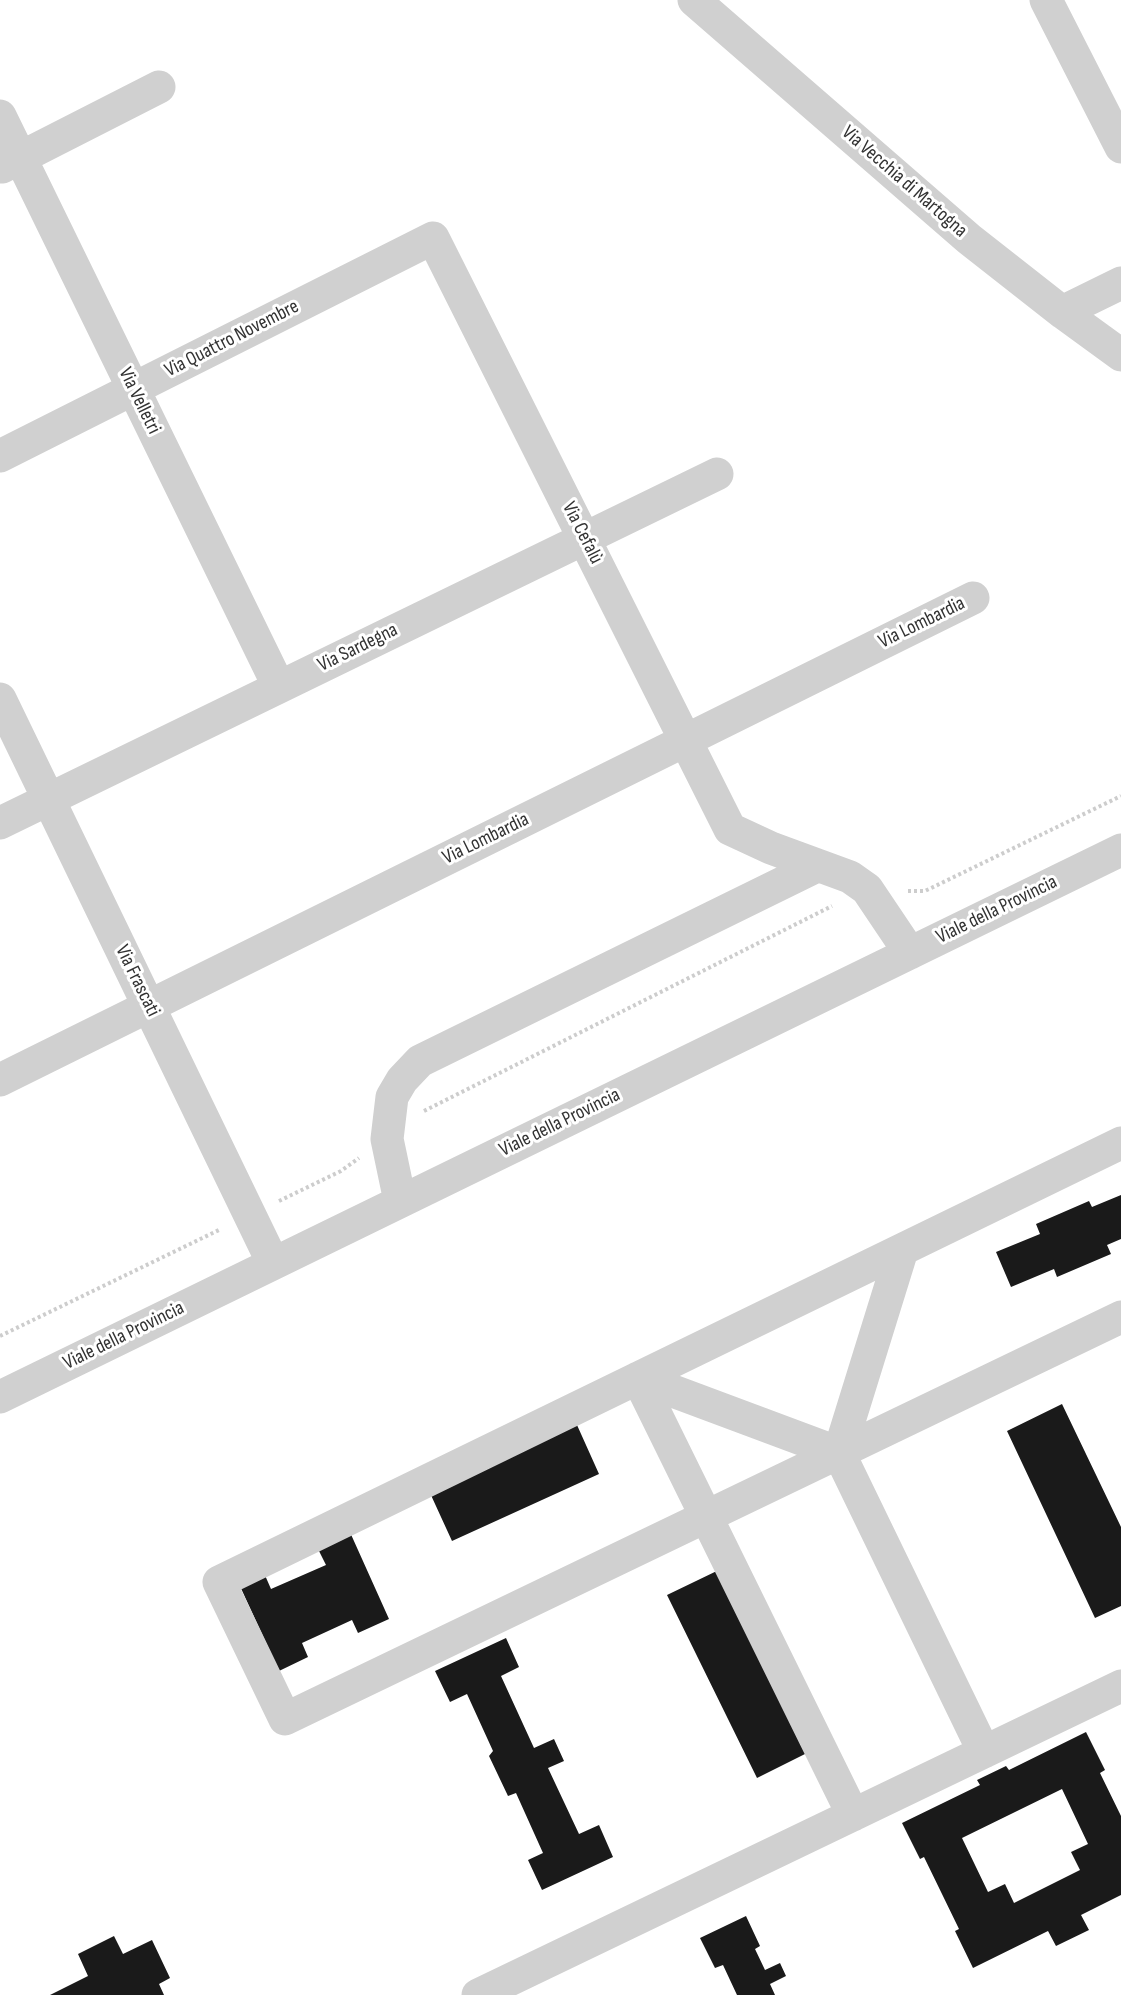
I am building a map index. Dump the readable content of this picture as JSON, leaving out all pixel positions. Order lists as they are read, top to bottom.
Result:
{
  "streets": {
    "street": [
      "Via Vecchia di Martogna",
      "Via Quattro Novembre",
      "Via Velletri",
      "Via Cefalù",
      "Via Lombardia",
      "Via Sardegna",
      "Viale della Provincia",
      "Via Frascati"
    ]
  },
  "crossings": [
    ["Via Quattro Novembre", "Via Velletri"],
    ["Via Quattro Novembre", "Via Cefalù"],
    ["Via Velletri", "Via Sardegna"],
    ["Via Cefalù", "Via Lombardia"],
    ["Via Cefalù", "Via Sardegna"],
    ["Via Lombardia", "Via Frascati"],
    ["Via Sardegna", "Via Frascati"],
    ["Viale della Provincia", "Via Frascati"]
  ]
}
